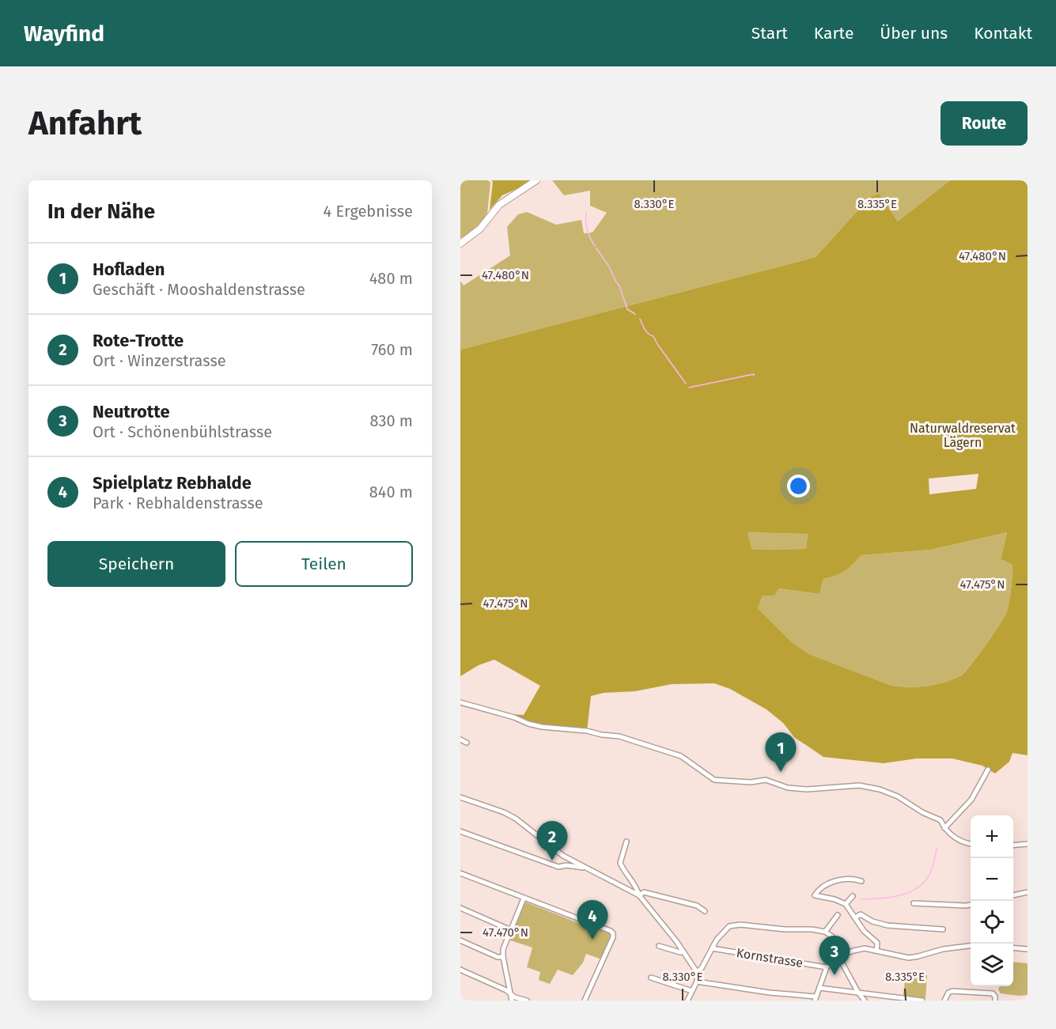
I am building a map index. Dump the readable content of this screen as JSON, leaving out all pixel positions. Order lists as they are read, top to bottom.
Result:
{
  "streets": {
    "street": ["Kornstrasse"]
  },
  "parks": ["Naturwaldreservat Lägern"],
  "page": {
    "header": "Wayfind",
    "nav": [
      "Start",
      "Karte",
      "Über uns",
      "Kontakt"
    ],
    "buttons": [
      "Route",
      ["Speichern", "Teilen"]
    ],
    "title": "Anfahrt",
    "heading": ["In der Nähe", "4 Ergebnisse"],
    "list": [
      {
        "mark": "1",
        "name": "Hofladen",
        "note": "Geschäft · Mooshaldenstrasse",
        "value": "480 m"
      },
      {
        "mark": "2",
        "name": "Rote-Trotte",
        "note": "Ort · Winzerstrasse",
        "value": "760 m"
      },
      {
        "mark": "3",
        "name": "Neutrotte",
        "note": "Ort · Schönenbühlstrasse",
        "value": "830 m"
      },
      {
        "mark": "4",
        "name": "Spielplatz Rebhalde",
        "note": "Park · Rebhaldenstrasse",
        "value": "840 m"
      }
    ],
    "pins": [
      "1",
      "2",
      "4",
      "3"
    ],
    "map_buttons": ["+", "−"]
  },
  "coordinates": [
    "8.330°E",
    "8.335°E",
    "47.480°N",
    "47.475°N",
    "47.470°N"
  ]
}
